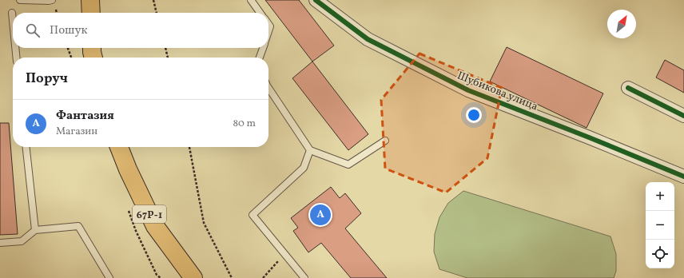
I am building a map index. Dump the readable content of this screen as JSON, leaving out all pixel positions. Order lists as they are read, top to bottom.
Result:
{
  "streets": {
    "main road": ["67Р-1"],
    "street": ["Шубикова улица"]
  },
  "north": "top right",
  "page": {
    "search": "Пошук",
    "heading": "Поруч",
    "list": [
      {
        "mark": "A",
        "name": "Фантазия",
        "note": "Магазин",
        "value": "80 m"
      }
    ],
    "map_buttons": ["+", "−"],
    "pins": "A"
  }
}
